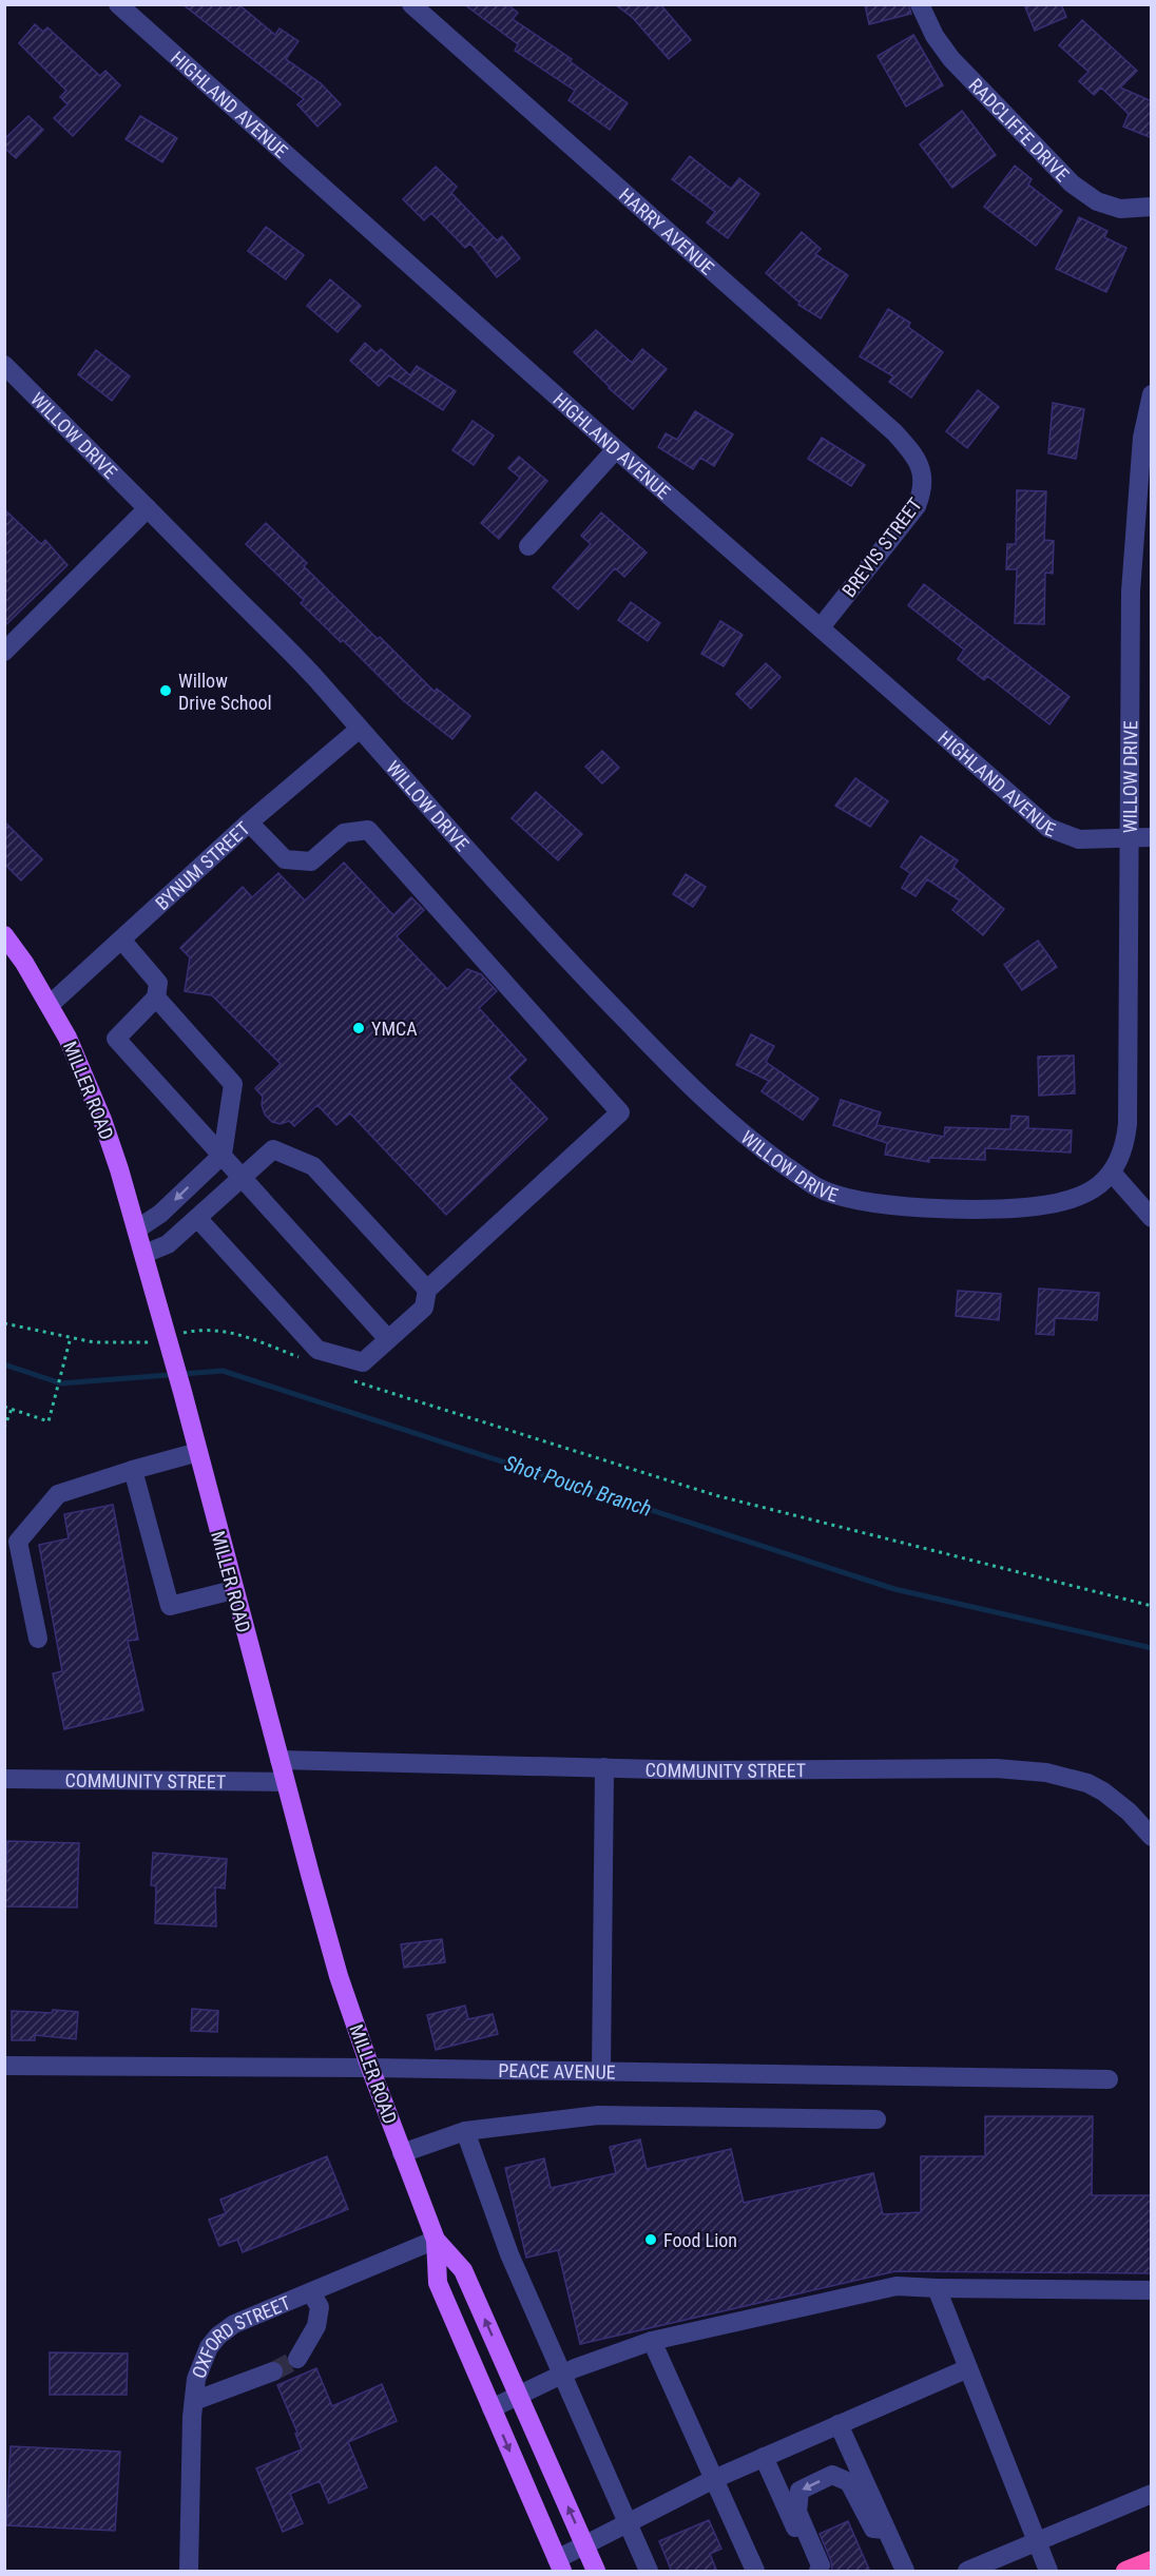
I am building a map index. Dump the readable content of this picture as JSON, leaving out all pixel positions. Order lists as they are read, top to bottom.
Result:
{
  "streets": {
    "main road": ["MILLER ROAD"],
    "street": [
      "HIGHLAND AVENUE",
      "RADCLIFFE DRIVE",
      "HARRY AVENUE",
      "WILLOW DRIVE",
      "BREVIS STREET",
      "BYNUM STREET",
      "COMMUNITY STREET",
      "PEACE AVENUE",
      "OXFORD STREET"
    ]
  },
  "crossings": [
    ["HIGHLAND AVENUE", "WILLOW DRIVE"],
    ["HIGHLAND AVENUE", "BREVIS STREET"],
    ["HARRY AVENUE", "BREVIS STREET"],
    ["WILLOW DRIVE", "BYNUM STREET"],
    ["BYNUM STREET", "MILLER ROAD"],
    ["MILLER ROAD", "COMMUNITY STREET"],
    ["MILLER ROAD", "PEACE AVENUE"],
    ["MILLER ROAD", "OXFORD STREET"]
  ],
  "water": ["Shot Pouch Branch"],
  "places": ["Willow Drive School", "YMCA", "Food Lion"]
}
